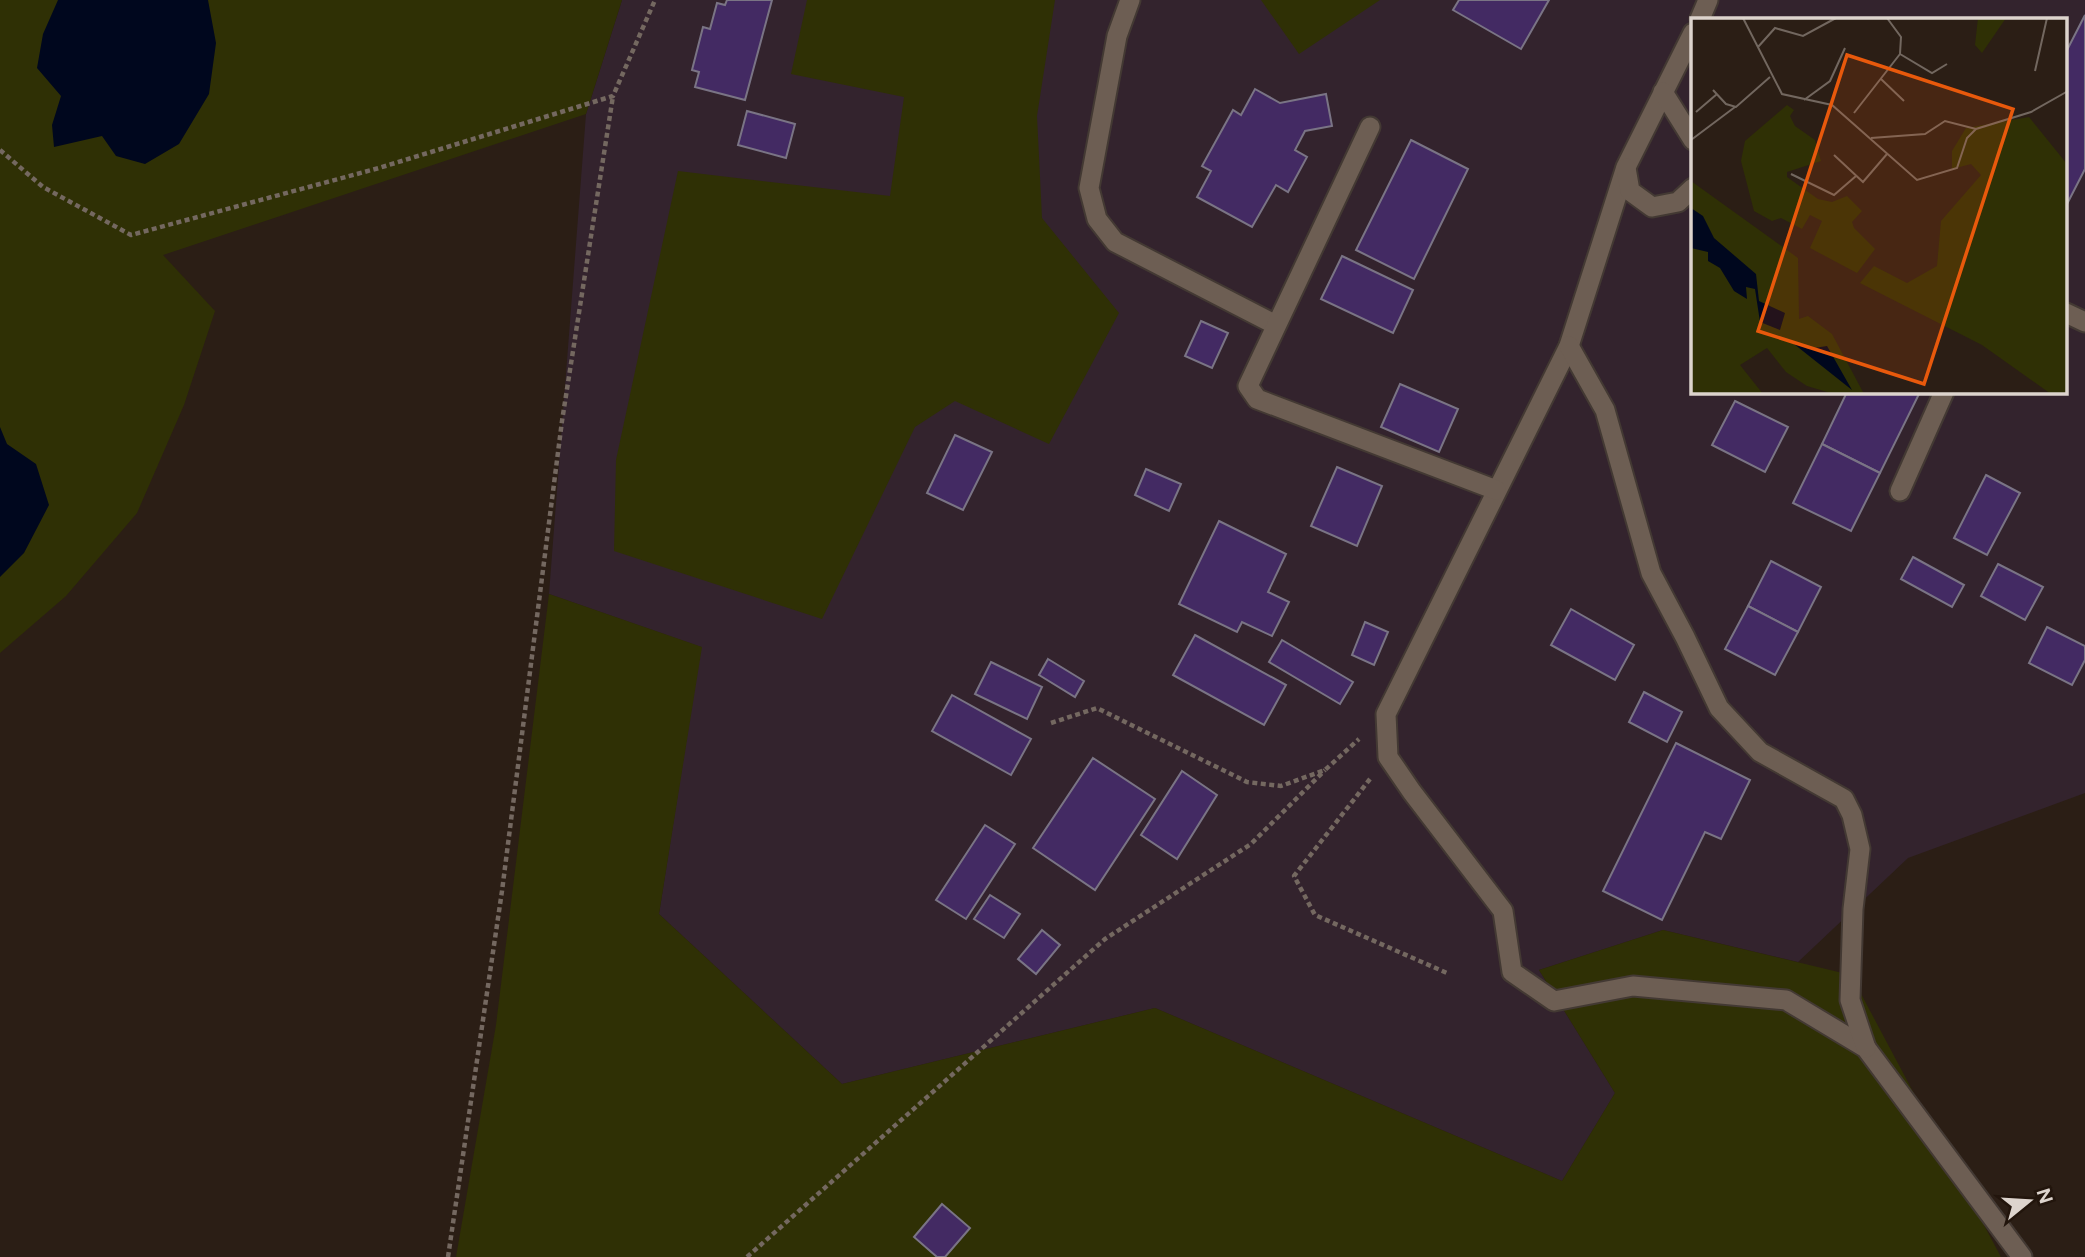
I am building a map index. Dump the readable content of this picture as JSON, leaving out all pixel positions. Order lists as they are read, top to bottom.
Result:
{
  "north": "right"
}
